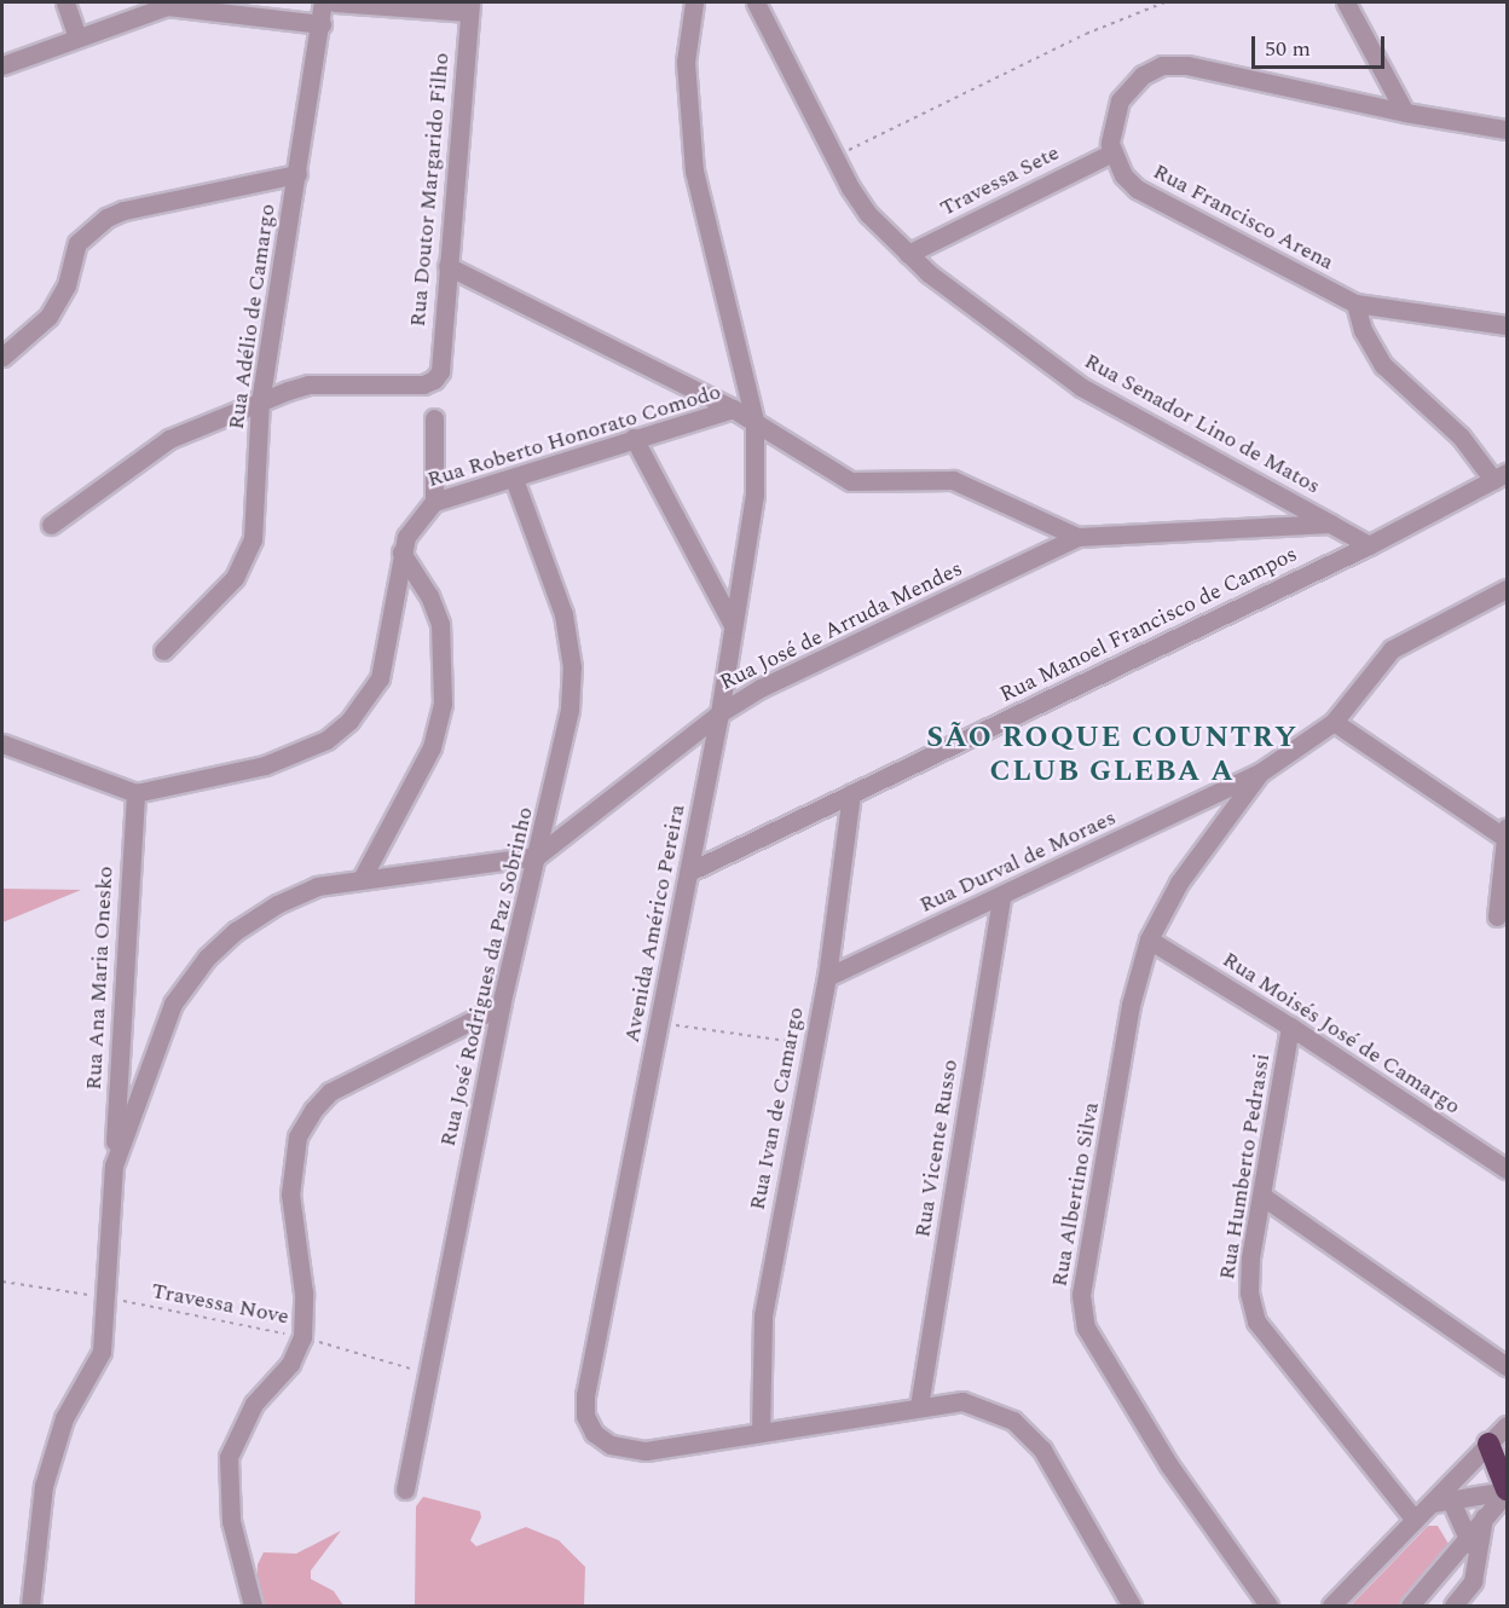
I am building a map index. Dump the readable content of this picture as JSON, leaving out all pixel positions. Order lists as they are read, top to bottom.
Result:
{
  "streets": {
    "street": [
      "Travessa Sete",
      "Rua Doutor Margarido Filho",
      "Rua Francisco Arena",
      "Rua Adélio de Camargo",
      "Rua Senador Lino de Matos",
      "Rua Roberto Honorato Comodo",
      "Rua Manoel Francisco de Campos",
      "Rua José de Arruda Mendes",
      "Rua Durval de Moraes",
      "Avenida Américo Pereira",
      "Rua José Rodrigues da Paz Sobrinho",
      "Rua Ana Maria Onesko",
      "Rua Moisés José de Camargo",
      "Rua Ivan de Camargo",
      "Rua Vicente Russo",
      "Rua Humberto Pedrassi",
      "Rua Albertino Silva"
    ],
    "path": ["Travessa Nove"]
  },
  "crossings": [
    ["Travessa Sete", "Rua Francisco Arena"],
    ["Travessa Sete", "Rua Senador Lino de Matos"],
    ["Rua Doutor Margarido Filho", "Rua Adélio de Camargo"],
    ["Rua Senador Lino de Matos", "Rua José de Arruda Mendes"],
    ["Rua Roberto Honorato Comodo", "Rua José de Arruda Mendes"],
    ["Rua Roberto Honorato Comodo", "Avenida Américo Pereira"],
    ["Rua Roberto Honorato Comodo", "Rua José Rodrigues da Paz Sobrinho"],
    ["Rua Roberto Honorato Comodo", "Rua Ana Maria Onesko"],
    ["Rua Manoel Francisco de Campos", "Avenida Américo Pereira"],
    ["Rua Manoel Francisco de Campos", "Rua Ivan de Camargo"],
    ["Rua José de Arruda Mendes", "Avenida Américo Pereira"],
    ["Rua José de Arruda Mendes", "Rua José Rodrigues da Paz Sobrinho"],
    ["Rua Durval de Moraes", "Rua Ivan de Camargo"],
    ["Rua Durval de Moraes", "Rua Vicente Russo"],
    ["Rua Durval de Moraes", "Rua Albertino Silva"],
    ["Avenida Américo Pereira", "Rua Ivan de Camargo"],
    ["Rua José Rodrigues da Paz Sobrinho", "Travessa Nove"],
    ["Rua Moisés José de Camargo", "Rua Humberto Pedrassi"],
    ["Rua Moisés José de Camargo", "Rua Albertino Silva"]
  ],
  "districts": ["SÃO ROQUE COUNTRY CLUB GLEBA A"],
  "scale_bar": "50 m"
}
